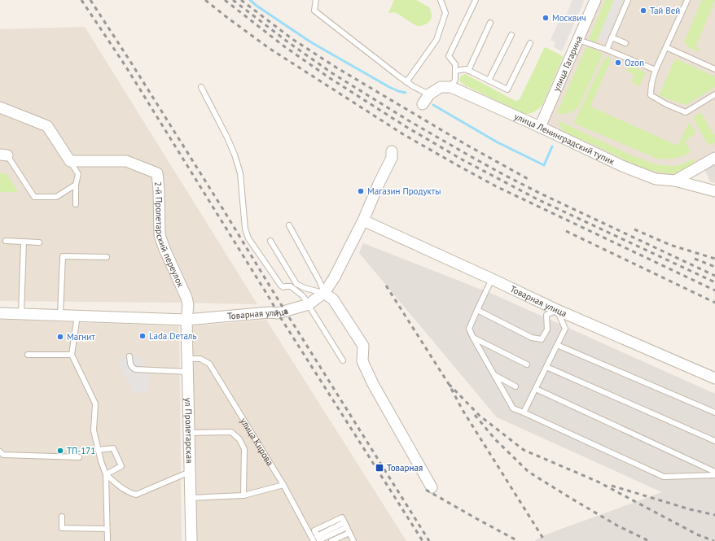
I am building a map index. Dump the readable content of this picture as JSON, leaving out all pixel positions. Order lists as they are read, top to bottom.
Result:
{
  "streets": {
    "street": [
      "улица Гагарина",
      "улица Ленинградский тупик",
      "2-й Пролетарский переулок",
      "Товарная улица",
      "ул Пролетарская"
    ],
    "lane": ["улица Кирова"]
  },
  "crossings": [
    ["улица Гагарина", "улица Ленинградский тупик"],
    ["2-й Пролетарский переулок", "Товарная улица"],
    ["2-й Пролетарский переулок", "ул Пролетарская"],
    ["Товарная улица", "ул Пролетарская"],
    ["ул Пролетарская", "улица Кирова"]
  ],
  "places": {
    "other": [
      "Тай Вей",
      "Москвич",
      "Ozon",
      "Магазин Продукты",
      "Lada Dеталь",
      "Магнит",
      "ТП-171"
    ],
    "transit": ["Товарная"]
  }
}
